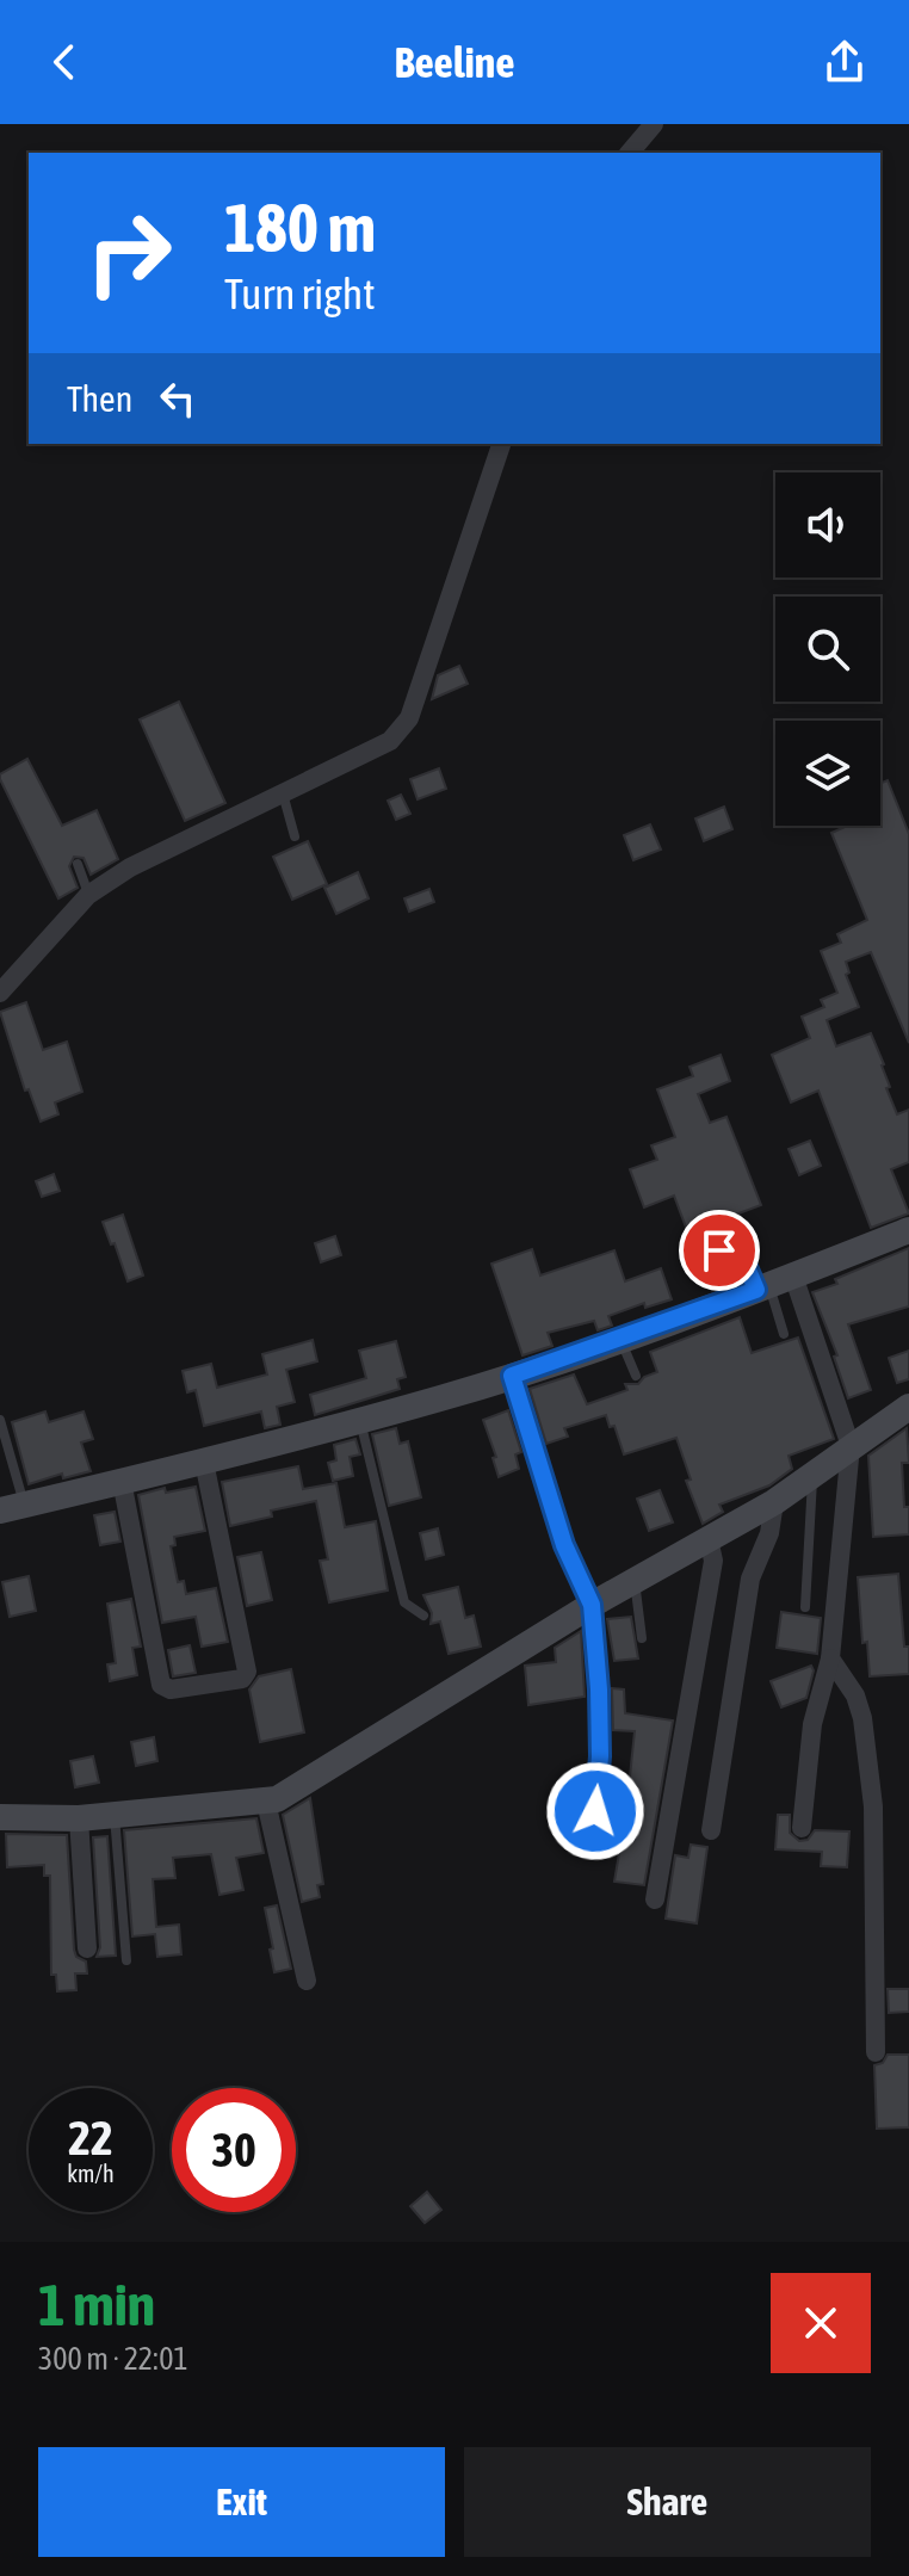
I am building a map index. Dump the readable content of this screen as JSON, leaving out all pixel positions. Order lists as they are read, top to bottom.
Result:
{
  "page": {
    "header": "Beeline",
    "turn": ["180 m", "Turn right"],
    "then": "Then",
    "speed": "22 km/h",
    "limit": "30",
    "heading": ["1 min", "300 m · 22:01"],
    "buttons": ["Exit", "Share"]
  }
}
